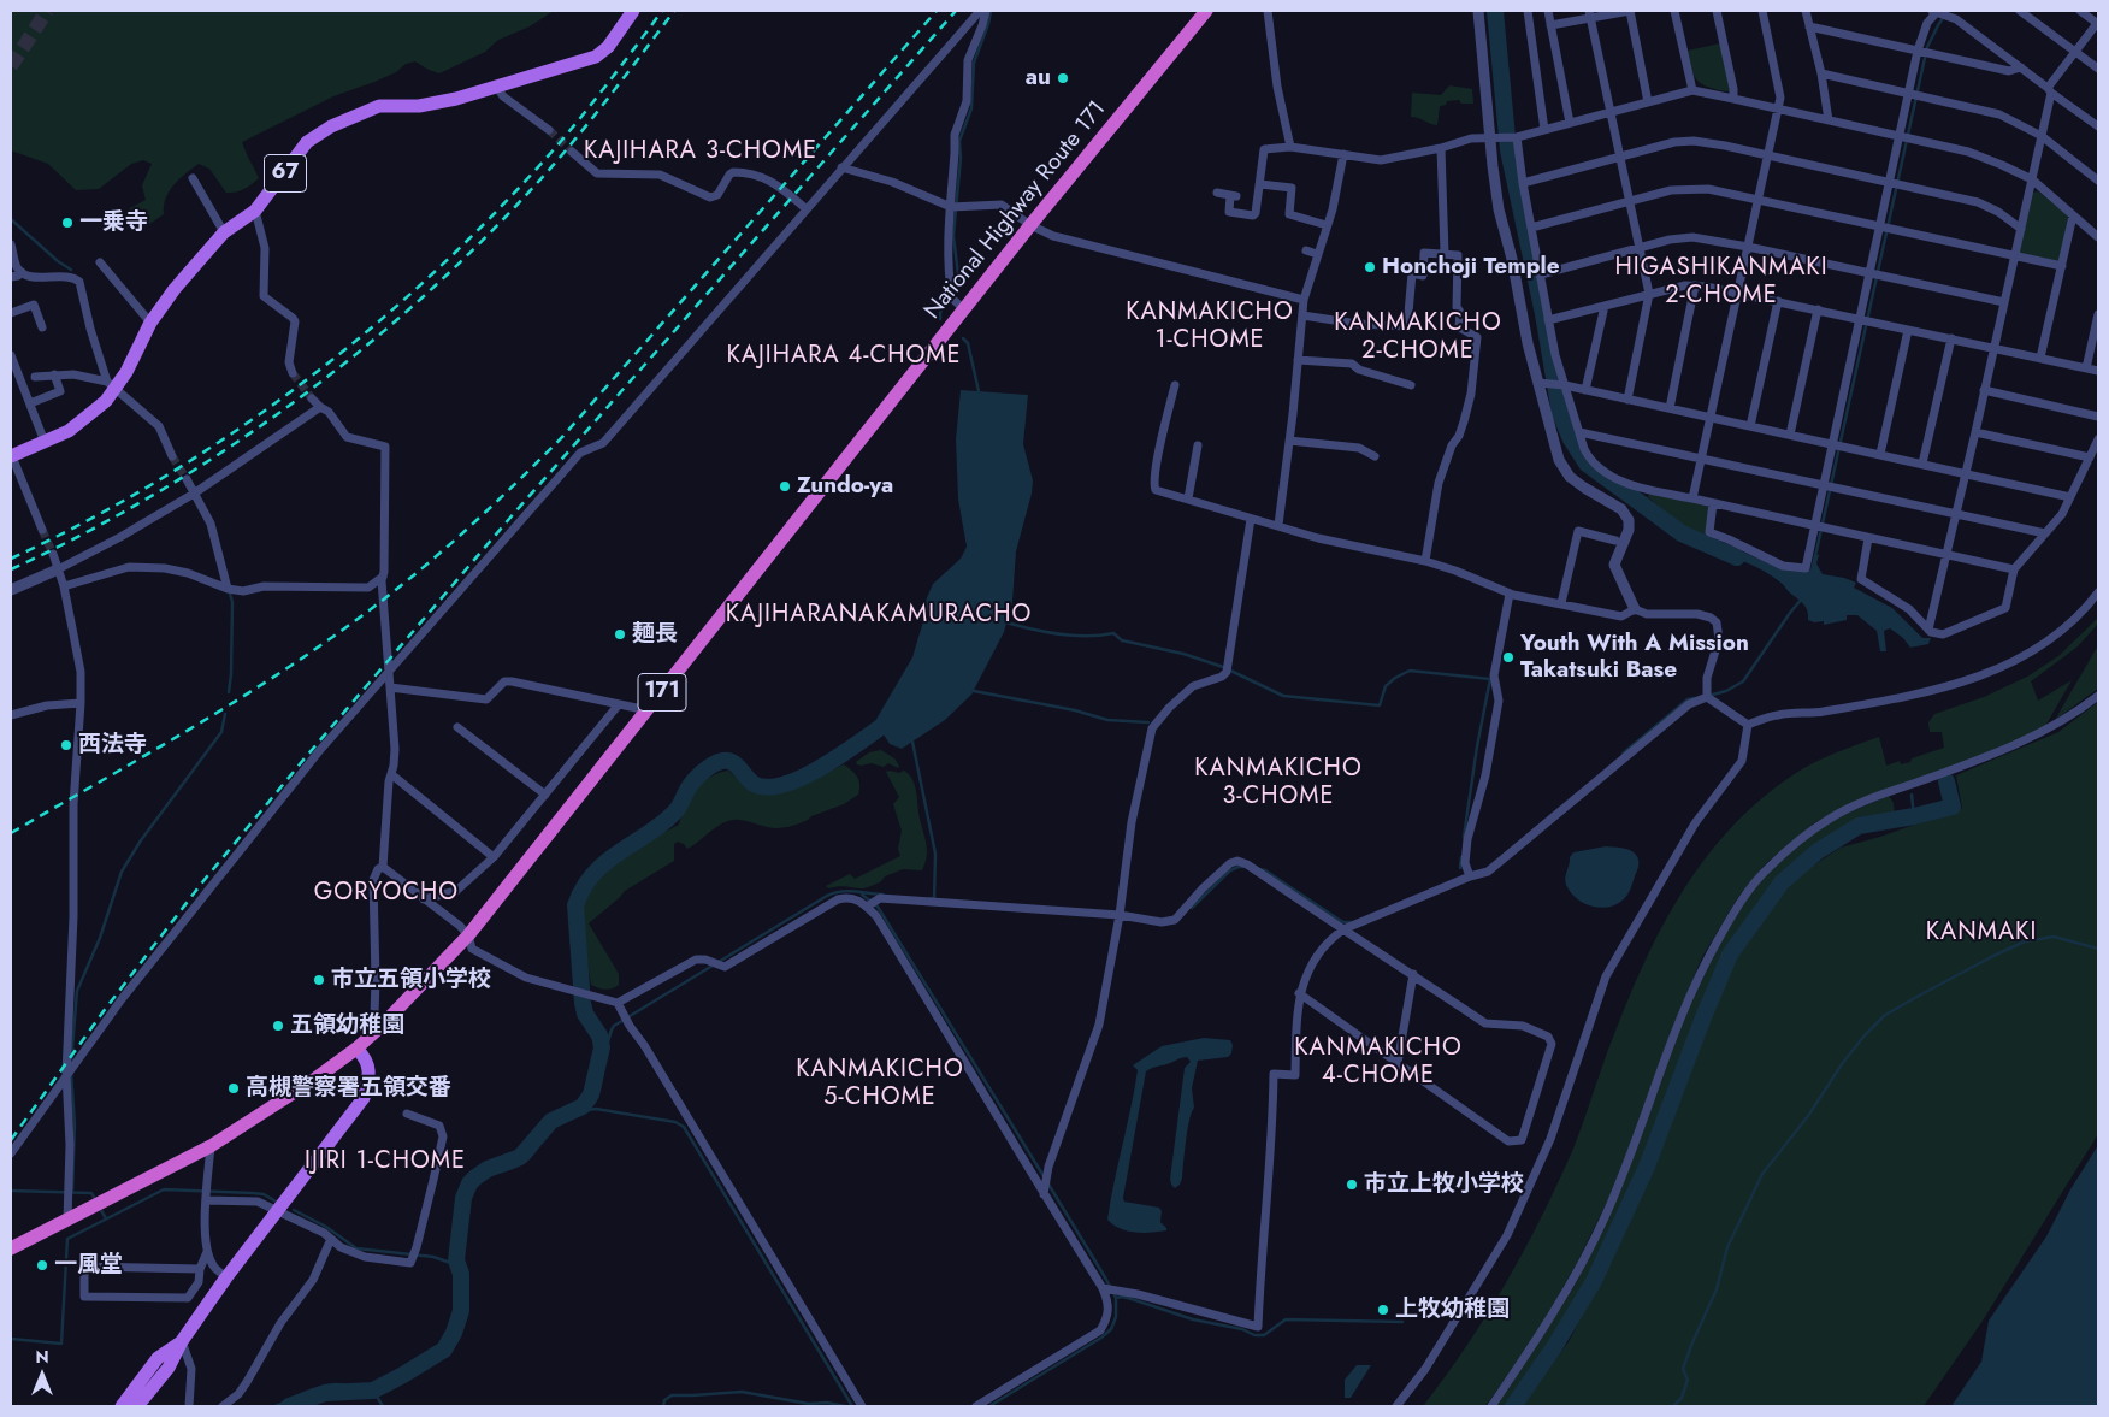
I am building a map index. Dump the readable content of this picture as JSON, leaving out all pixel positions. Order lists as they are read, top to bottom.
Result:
{
  "streets": {
    "highway": ["National Highway Route 171", "171"],
    "main road": ["67"]
  },
  "districts": [
    "KAJIHARA 3-CHOME",
    "HIGASHIKANMAKI 2-CHOME",
    "KANMAKICHO 1-CHOME",
    "KANMAKICHO 2-CHOME",
    "KAJIHARA 4-CHOME",
    "KAJIHARANAKAMURACHO",
    "KANMAKICHO 3-CHOME",
    "GORYOCHO",
    "KANMAKI",
    "KANMAKICHO 4-CHOME",
    "KANMAKICHO 5-CHOME",
    "IJIRI 1-CHOME"
  ],
  "places": [
    "au",
    "一乗寺",
    "Honchoji Temple",
    "Zundo-ya",
    "麺長",
    "Youth With A Mission Takatsuki Base",
    "西法寺",
    "市立五領小学校",
    "五領幼稚園",
    "高槻警察署五領交番",
    "市立上牧小学校",
    "一風堂",
    "上牧幼稚園"
  ],
  "north": "top"
}
